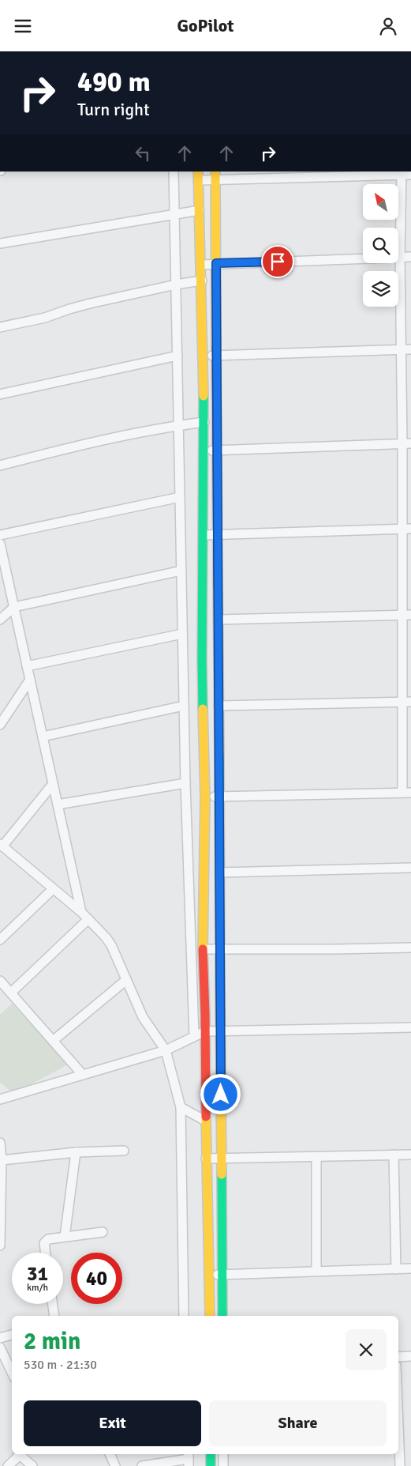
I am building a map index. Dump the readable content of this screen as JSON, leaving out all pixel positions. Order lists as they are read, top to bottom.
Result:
{
  "north": "top left",
  "page": {
    "header": "GoPilot",
    "turn": ["490 m", "Turn right"],
    "speed": "31 km/h",
    "limit": "40",
    "heading": ["2 min", "530 m · 21:30"],
    "buttons": ["Exit", "Share"]
  }
}
